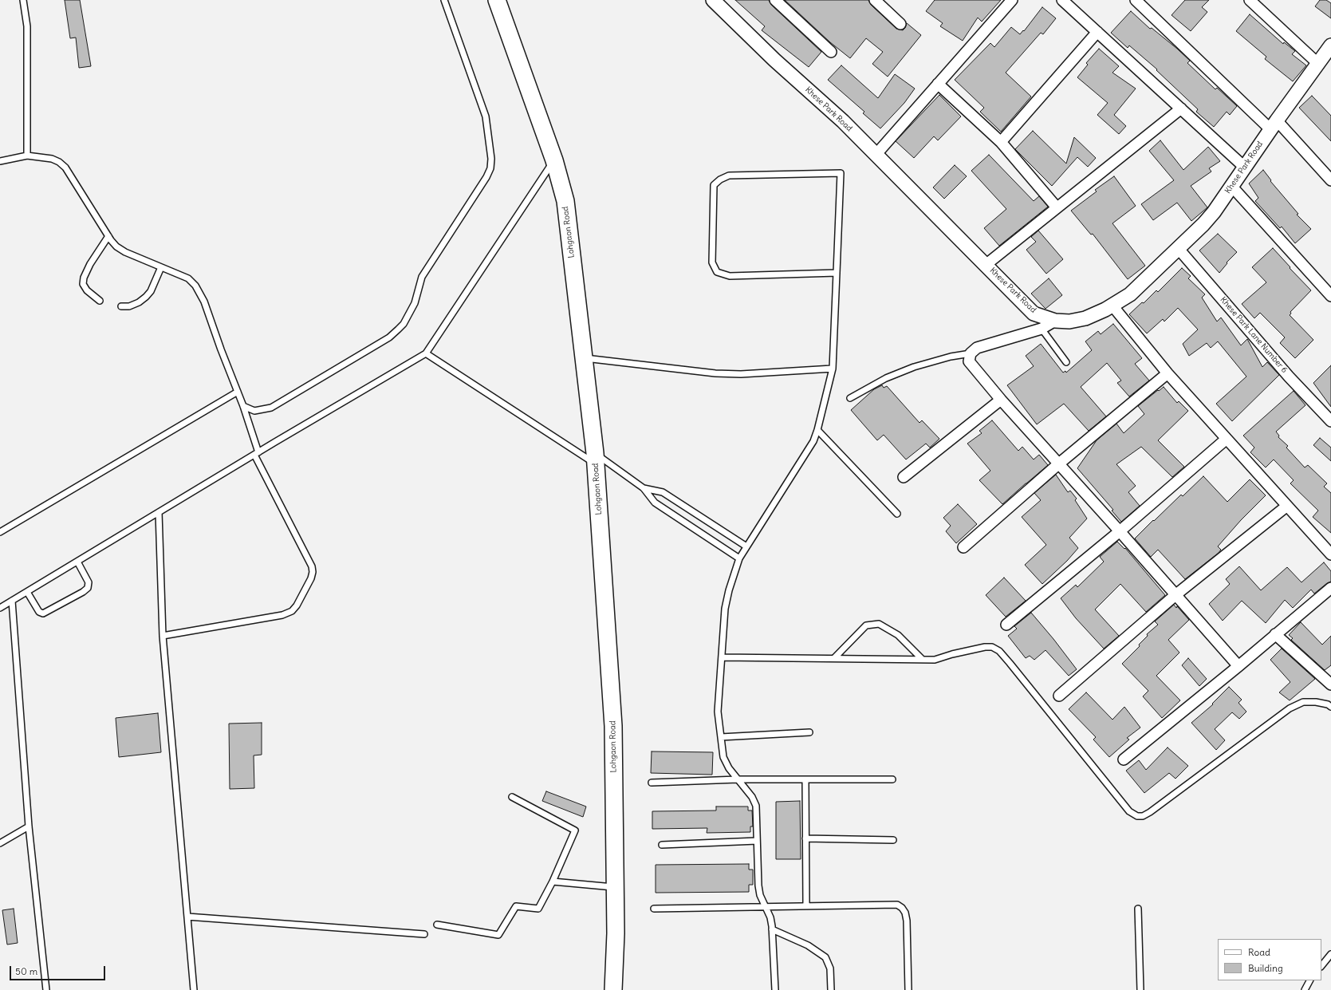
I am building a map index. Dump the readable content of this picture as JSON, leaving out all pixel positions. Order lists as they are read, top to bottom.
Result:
{
  "streets": {
    "main road": ["Lohgaon Road"],
    "street": ["Khese Park Road", "Khese Park Lane Number 6"]
  },
  "crossings": [
    ["Khese Park Road", "Khese Park Lane Number 6"]
  ],
  "legend": ["Road", "Building"],
  "scale_bar": "50 m"
}
